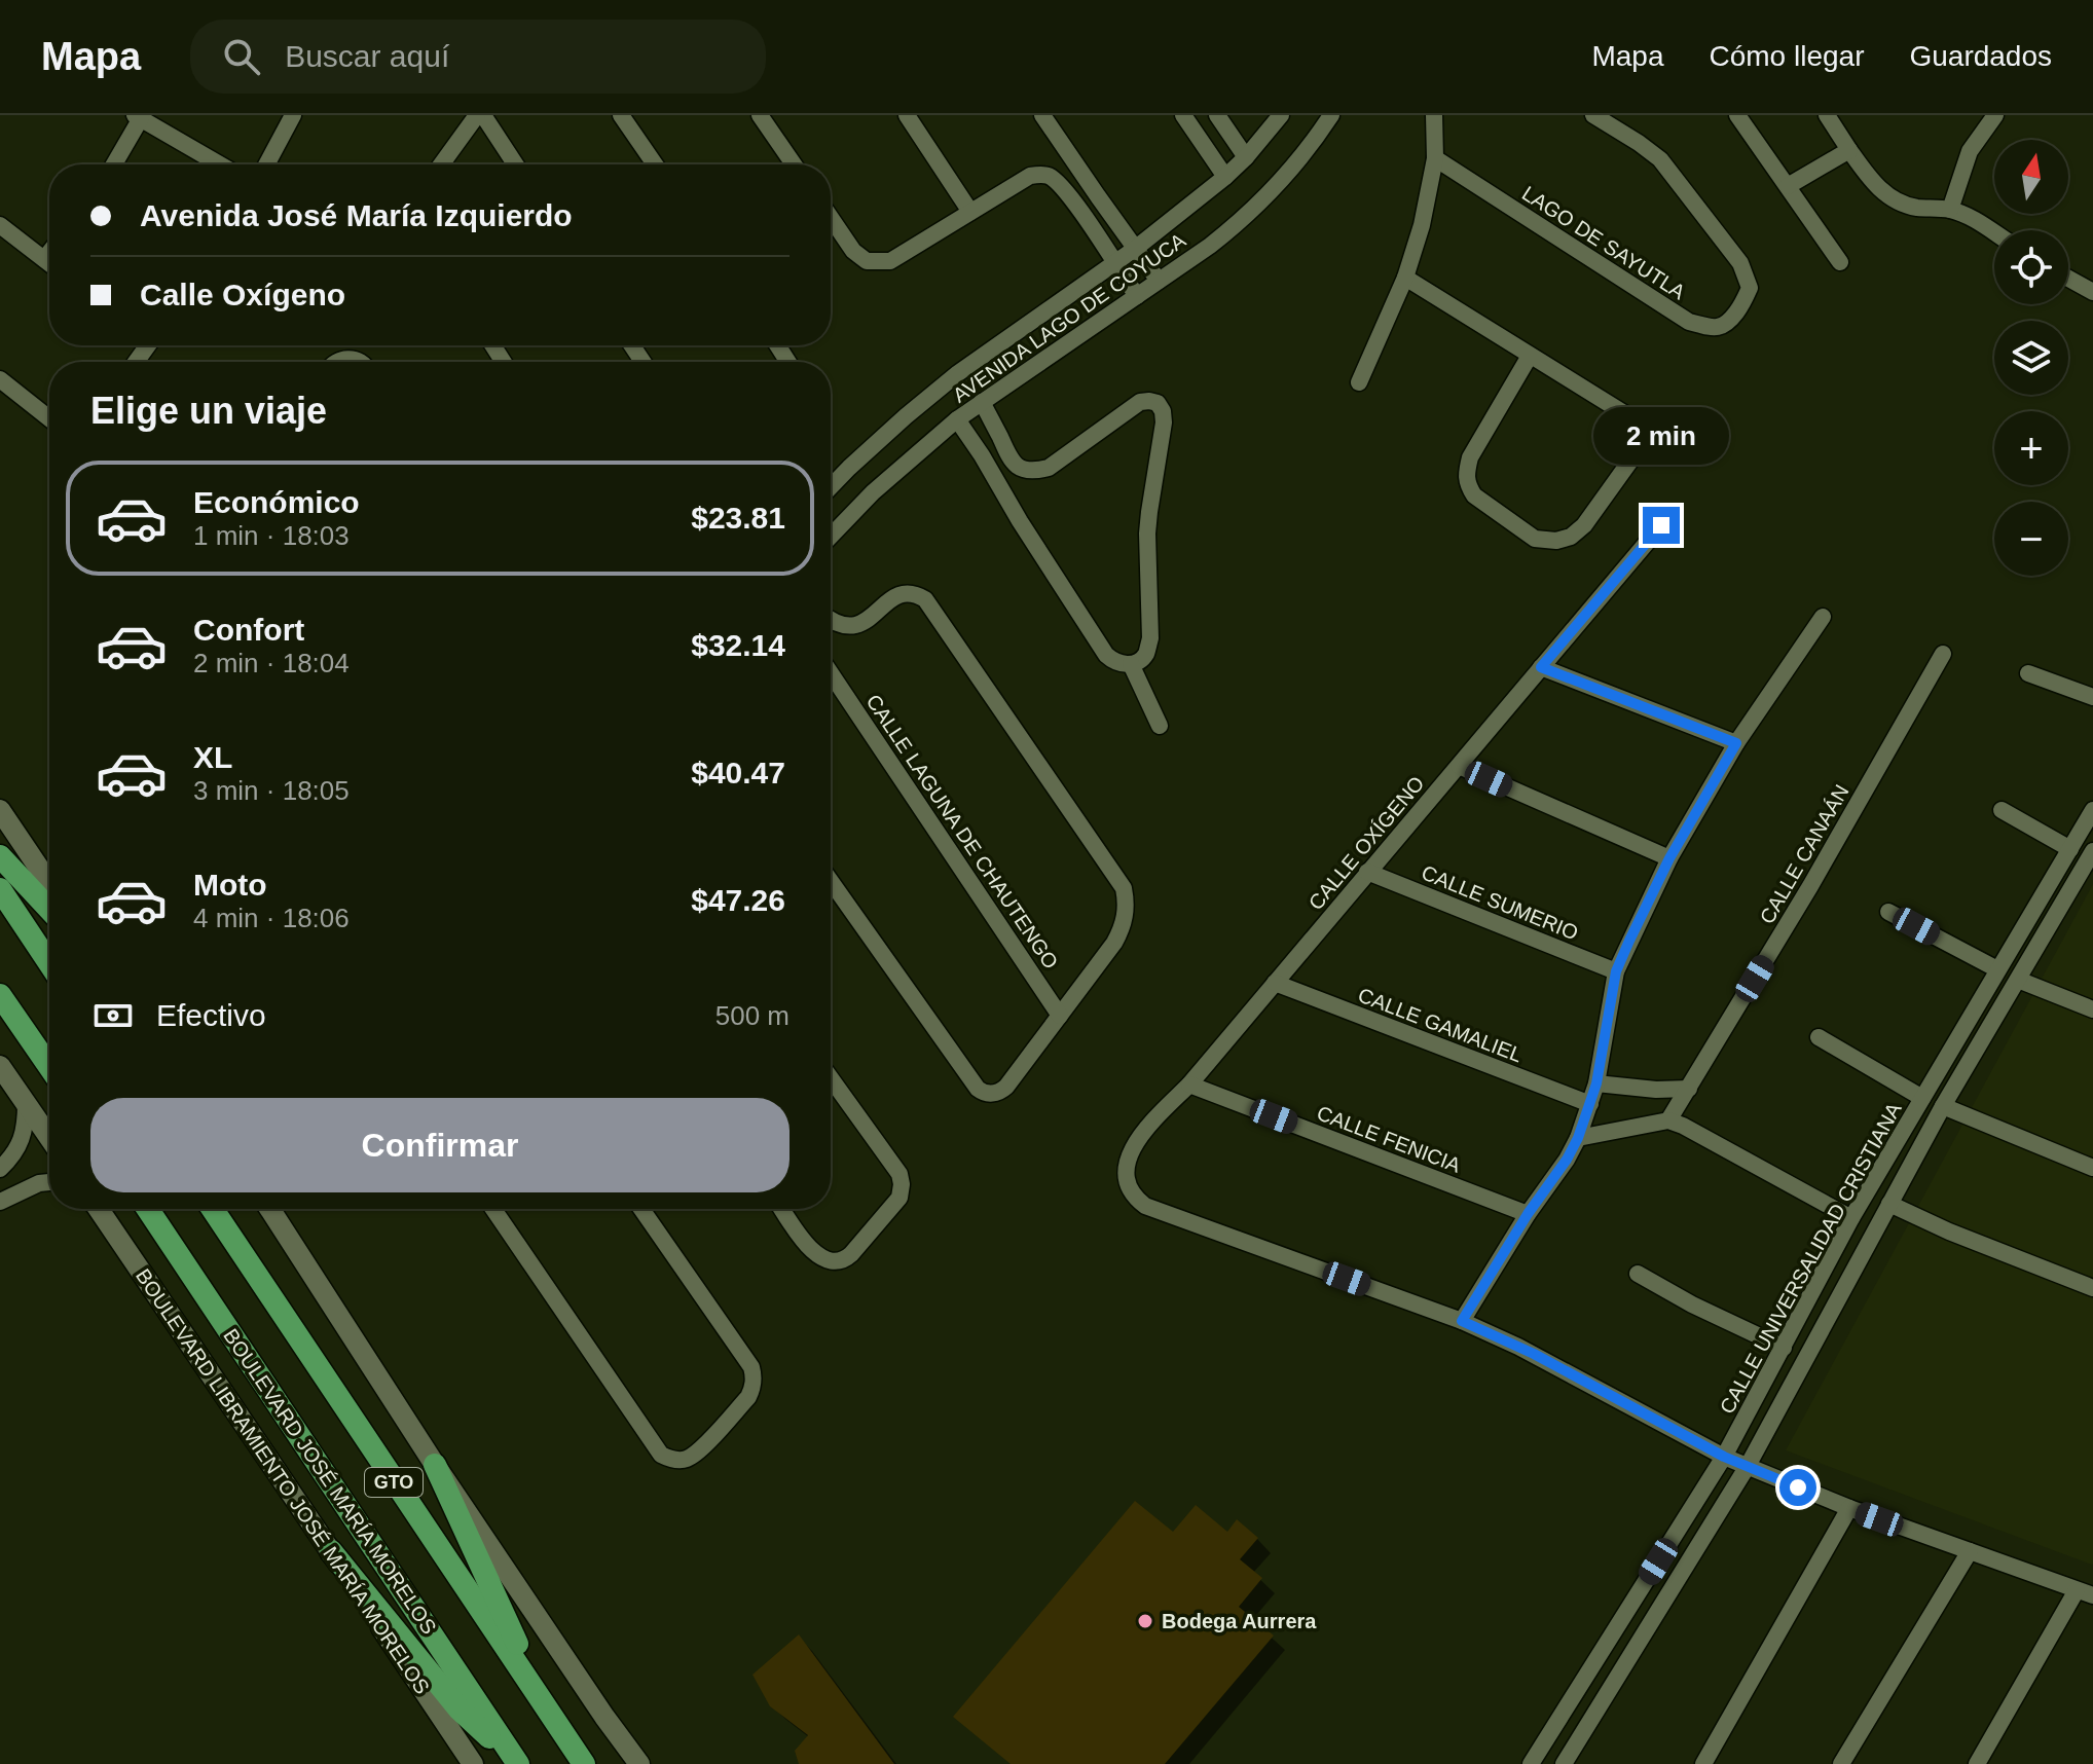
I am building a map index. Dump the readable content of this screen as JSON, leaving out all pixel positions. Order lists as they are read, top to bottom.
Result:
{
  "streets": {
    "main road": ["BOULEVARD JOSÉ MARÍA MORELOS", "GTO"],
    "street": [
      "LAGO DE SAYUTLA",
      "AVENIDA LAGO DE COYUCA",
      "CALLE LAGUNA DE CHAUTENGO",
      "CALLE OXÍGENO",
      "CALLE CANAÁN",
      "CALLE SUMERIO",
      "CALLE GAMALIEL",
      "CALLE FENICIA",
      "CALLE UNIVERSALIDAD CRISTIANA",
      "BOULEVARD LIBRAMIENTO JOSÉ MARÍA MORELOS"
    ]
  },
  "crossings": [
    ["CALLE OXÍGENO", "CALLE SUMERIO"],
    ["CALLE OXÍGENO", "CALLE GAMALIEL"],
    ["CALLE OXÍGENO", "CALLE FENICIA"]
  ],
  "places": ["Bodega Aurrera"],
  "north": "top",
  "page": {
    "header": "Mapa",
    "search": "Buscar aquí",
    "nav": ["Mapa", "Cómo llegar", "Guardados"],
    "map_buttons": ["+", "−"],
    "banner": ["Avenida José María Izquierdo", "Calle Oxígeno"],
    "heading": "Elige un viaje",
    "bubble": "2 min",
    "list": [
      {
        "name": "Económico",
        "note": "1 min · 18:03",
        "value": "$23.81"
      },
      {
        "name": "Confort",
        "note": "2 min · 18:04",
        "value": "$32.14"
      },
      {
        "name": "XL",
        "note": "3 min · 18:05",
        "value": "$40.47"
      },
      {
        "name": "Moto",
        "note": "4 min · 18:06",
        "value": "$47.26"
      }
    ],
    "pay": ["Efectivo", "500 m"],
    "buttons": "Confirmar"
  }
}
